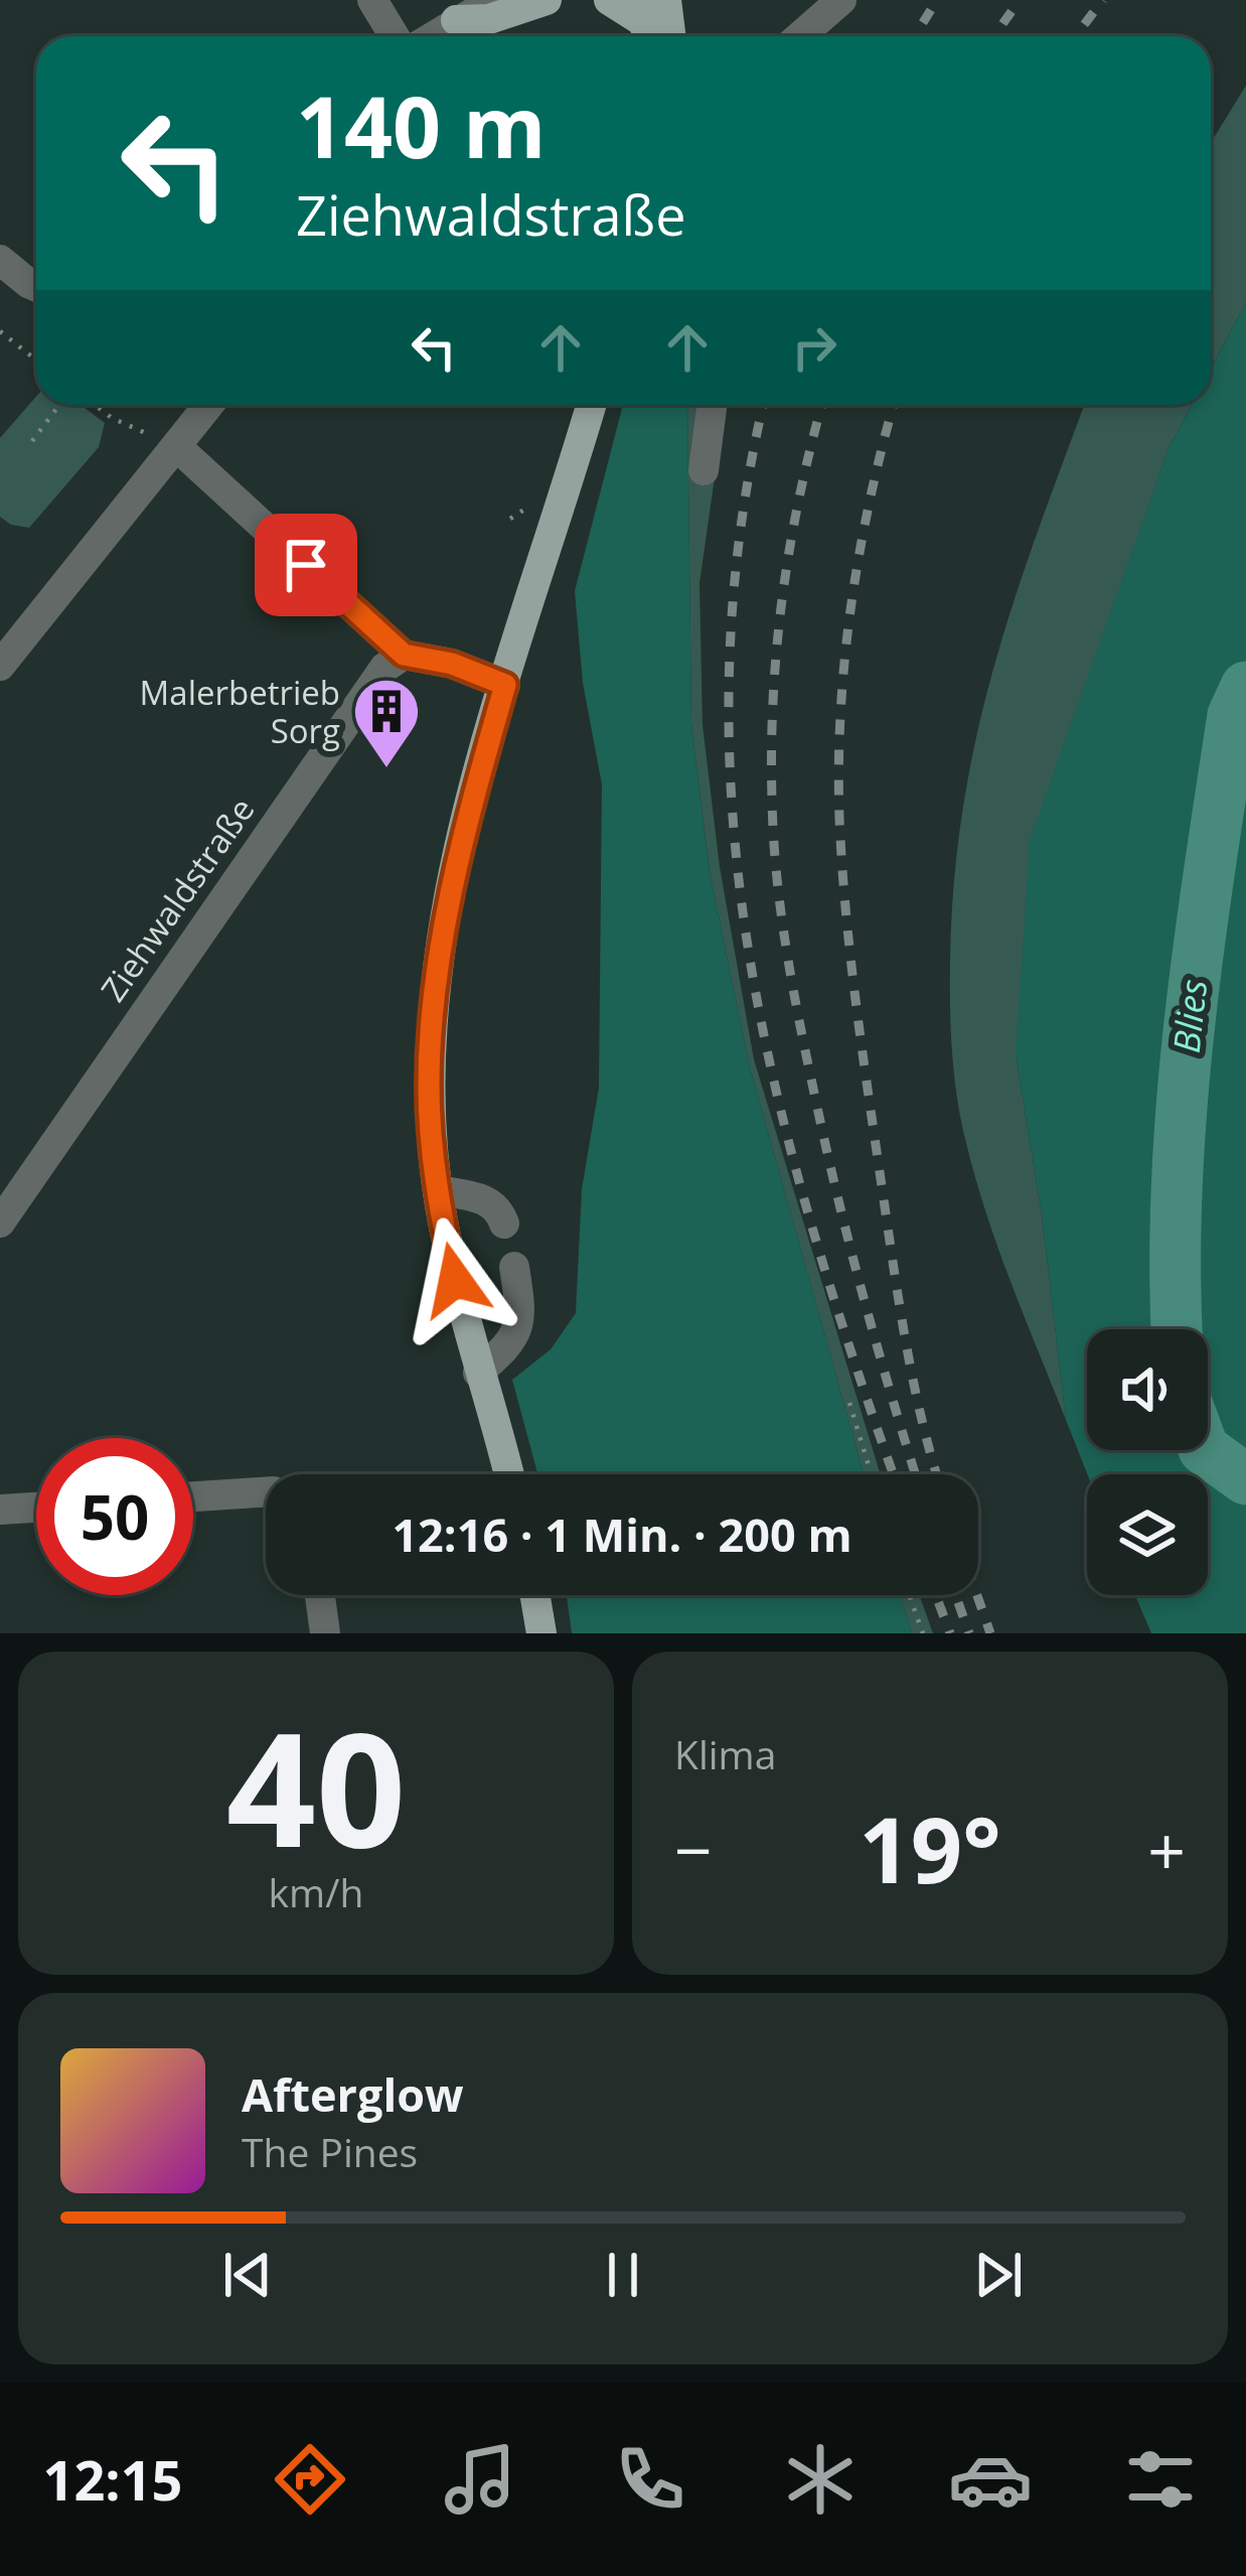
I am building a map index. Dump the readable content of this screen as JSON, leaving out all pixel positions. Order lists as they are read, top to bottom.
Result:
{
  "streets": {
    "street": ["Ziehwaldstraße"]
  },
  "water": ["Blies"],
  "places": {
    "building": ["Malerbetrieb Sorg"]
  },
  "page": {
    "turn": ["140 m", "Ziehwaldstraße"],
    "limit": "50",
    "trip": "12:16 · 1 Min. · 200 m",
    "tile": [
      ["40", "km/h"],
      "Klima"
    ],
    "heat": ["−", "19°", "+"],
    "song": ["Afterglow", "The Pines"],
    "tabs": "12:15"
  }
}
